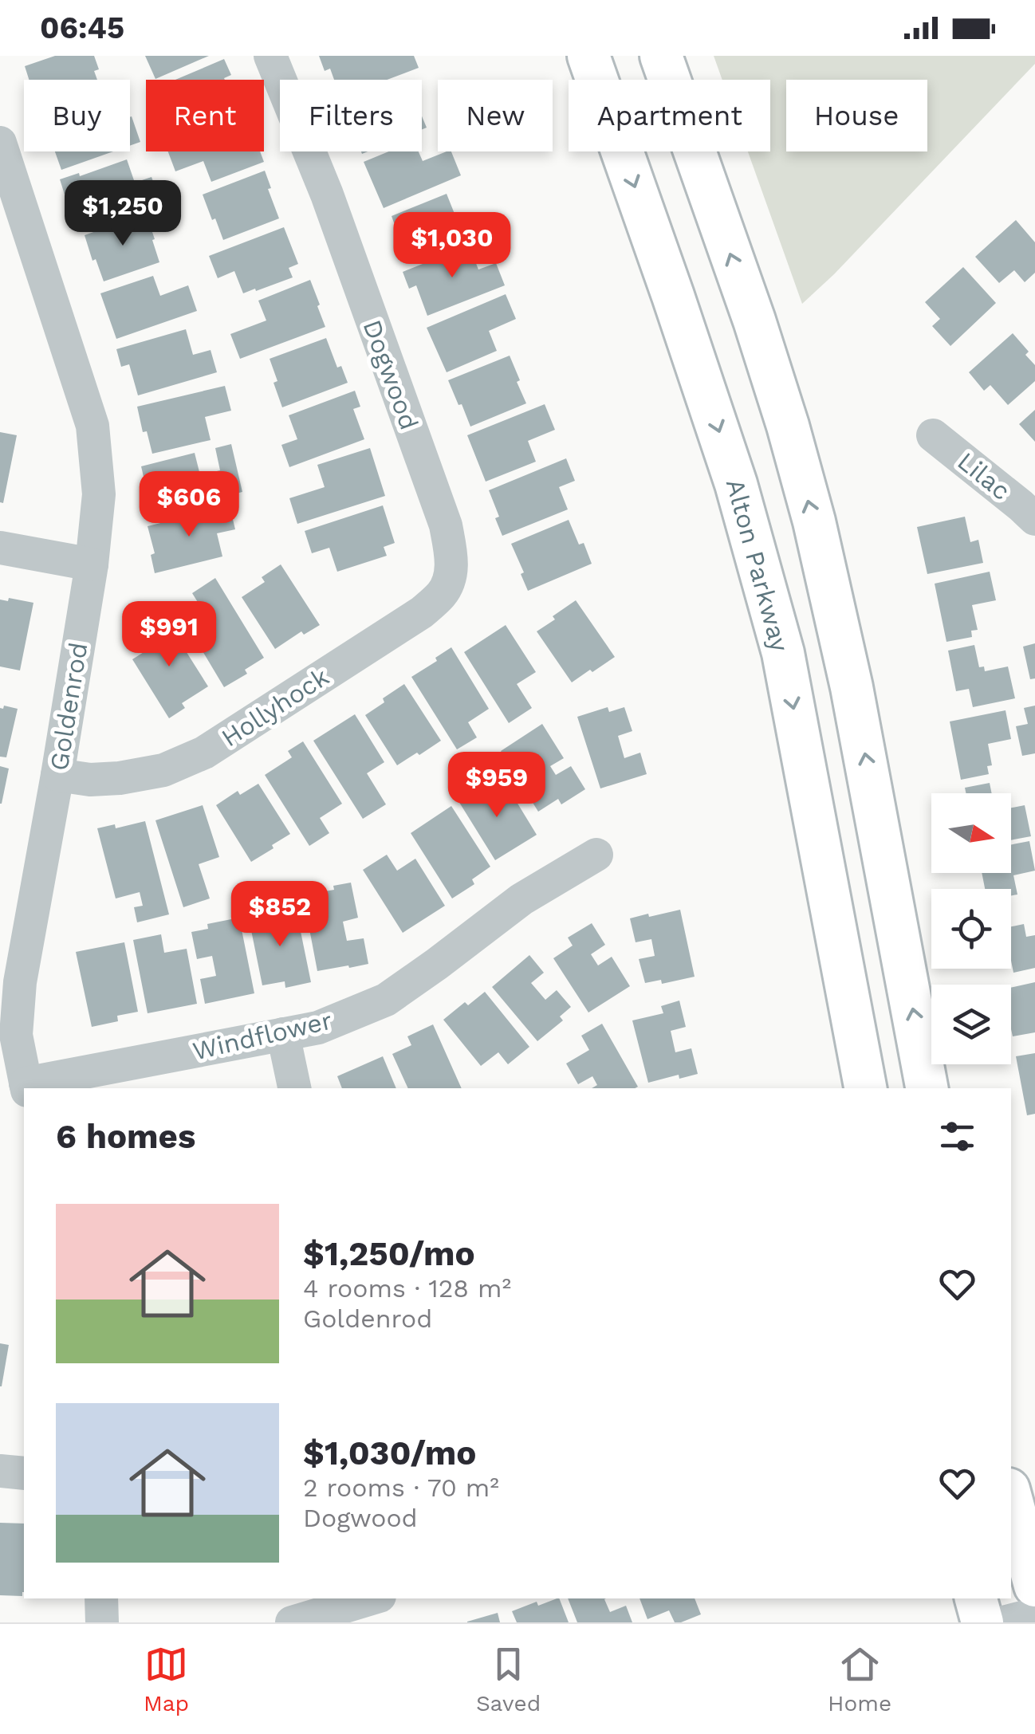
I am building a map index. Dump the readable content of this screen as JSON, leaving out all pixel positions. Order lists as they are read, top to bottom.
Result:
{
  "streets": {
    "main road": ["Alton Parkway"],
    "street": [
      "Dogwood",
      "Lilac",
      "Goldenrod",
      "Hollyhock",
      "Windflower"
    ]
  },
  "crossings": [
    ["Dogwood", "Hollyhock"],
    ["Goldenrod", "Hollyhock"],
    ["Goldenrod", "Windflower"]
  ],
  "north": "right",
  "page": {
    "status": "06:45",
    "chip": [
      "Buy",
      "Rent",
      "Filters",
      "New",
      "Apartment",
      "House"
    ],
    "price": [
      "$1,250",
      "$1,030",
      "$606",
      "$991",
      "$959",
      "$852"
    ],
    "heading": "6 homes",
    "list": [
      {
        "name": "$1,250/mo",
        "note": "4 rooms · 128 m² · Goldenrod"
      },
      {
        "name": "$1,030/mo",
        "note": "2 rooms · 70 m² · Dogwood"
      }
    ],
    "tabs": ["Map", "Saved", "Home"]
  }
}
